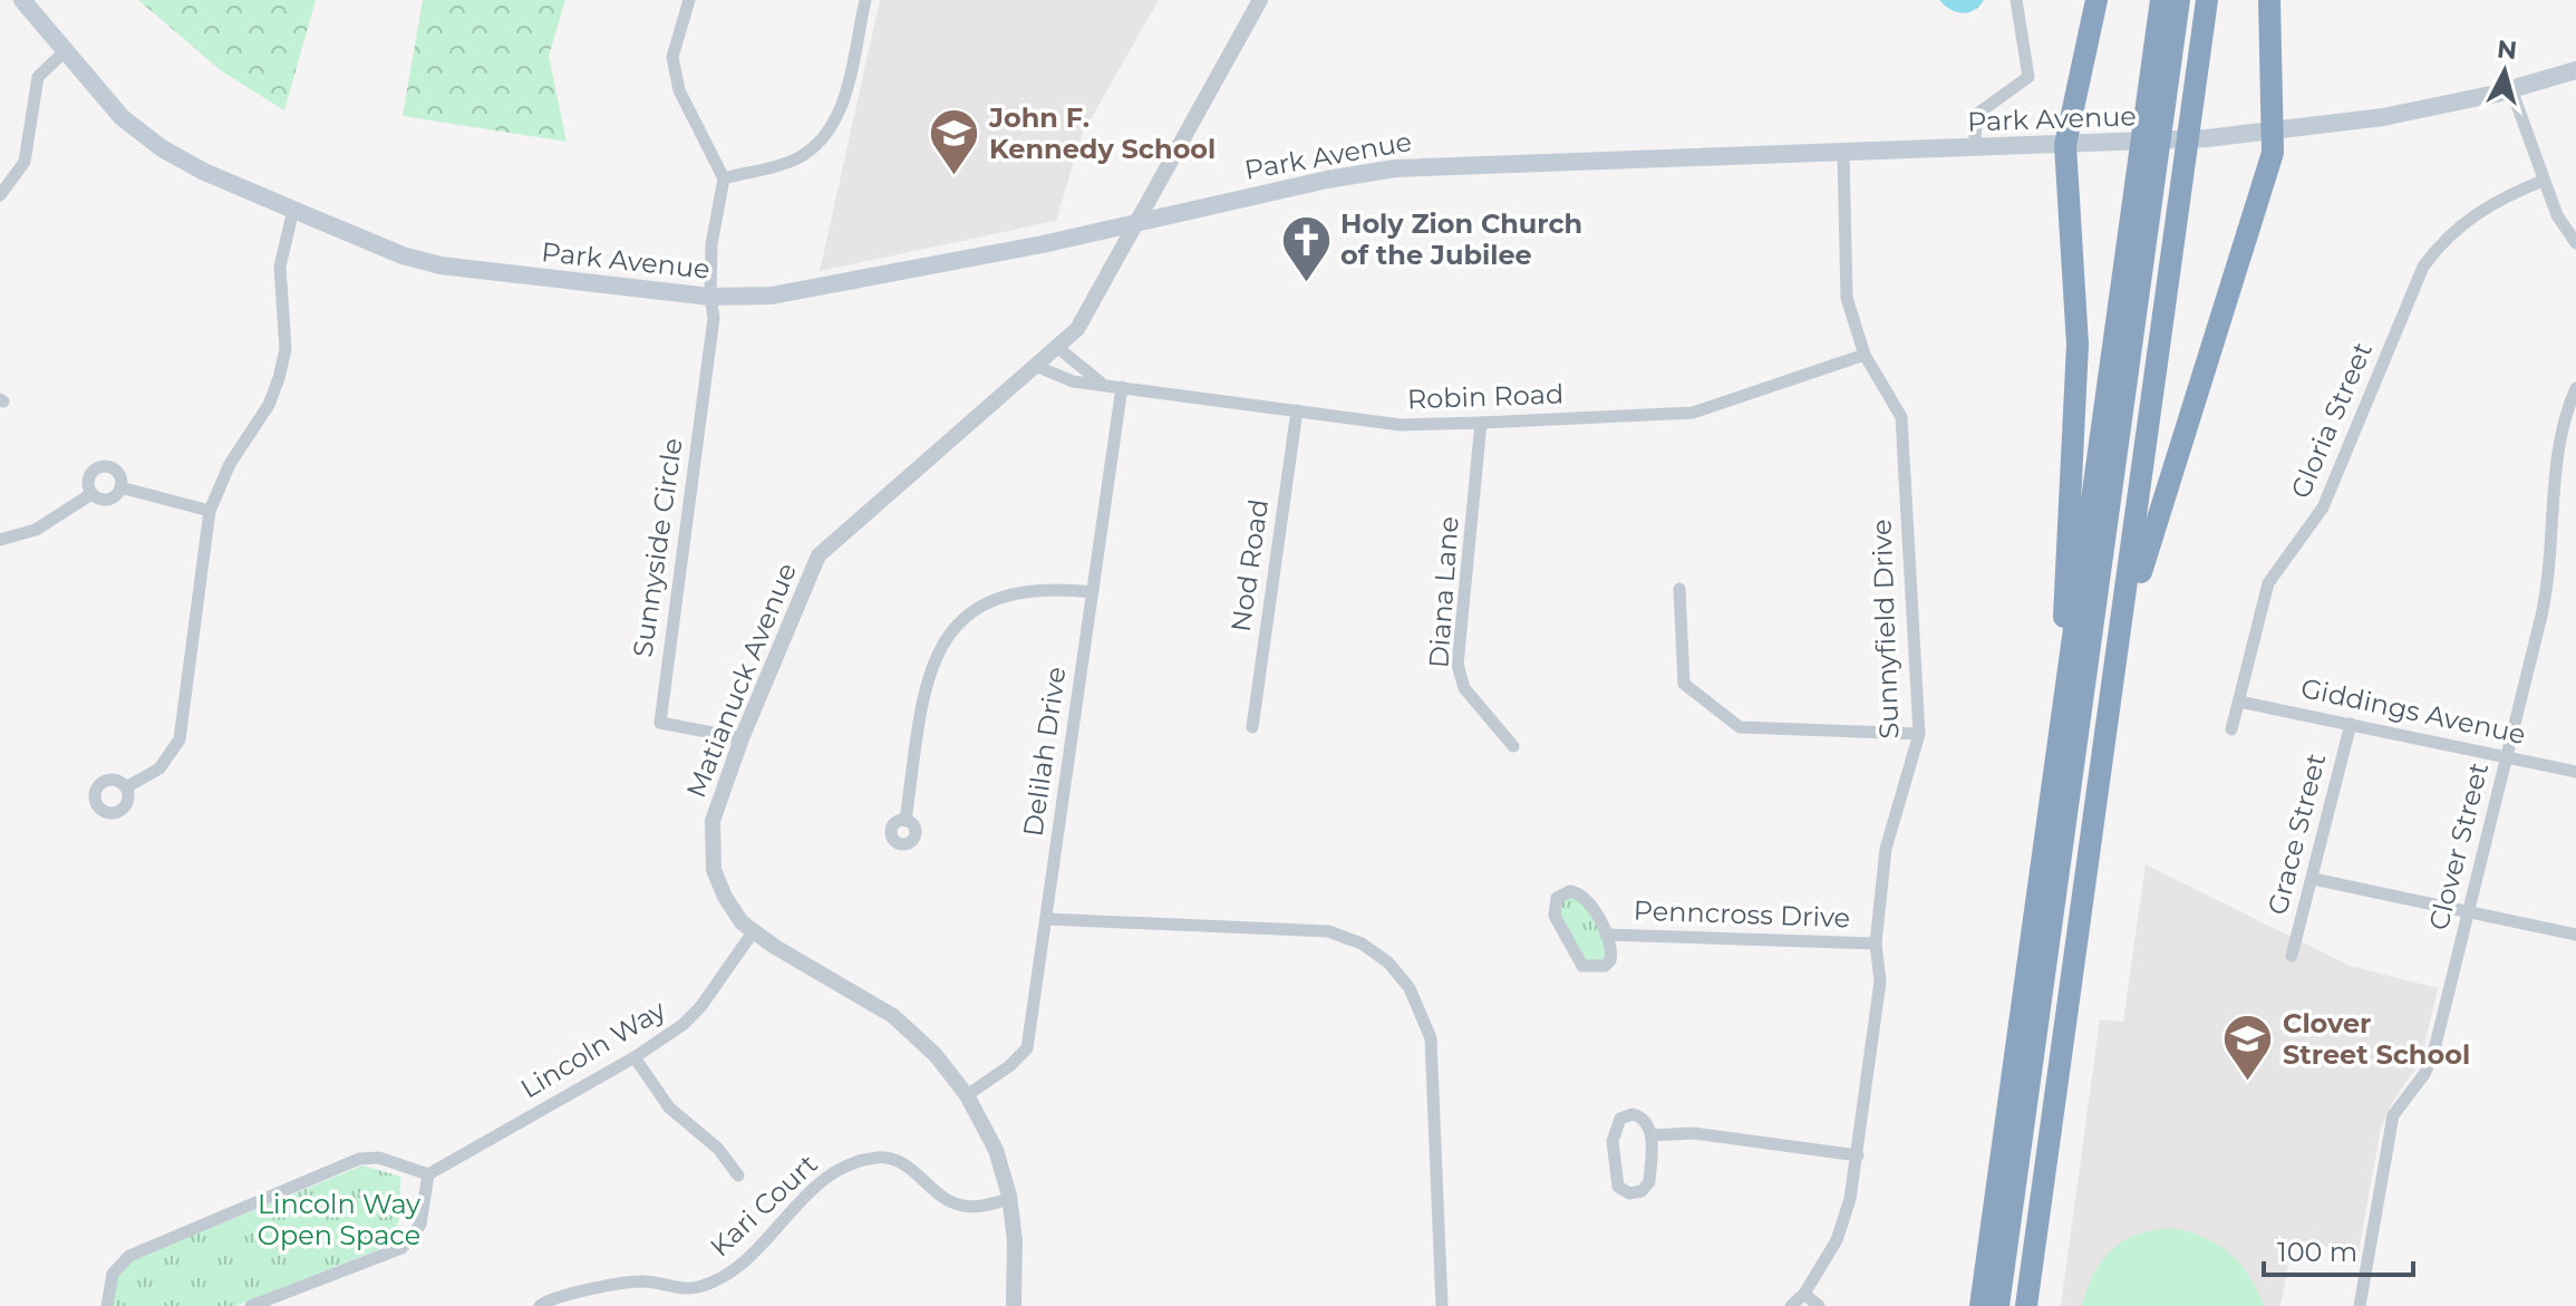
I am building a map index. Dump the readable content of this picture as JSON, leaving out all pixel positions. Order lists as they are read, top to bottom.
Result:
{
  "streets": {
    "main road": ["Park Avenue"],
    "street": [
      "Robin Road",
      "Gloria Street",
      "Sunnyside Circle",
      "Nod Road",
      "Diana Lane",
      "Sunnyfield Drive",
      "Matianuck Avenue",
      "Giddings Avenue",
      "Delilah Drive",
      "Grace Street",
      "Clover Street",
      "Penncross Drive",
      "Lincoln Way",
      "Kari Court"
    ]
  },
  "crossings": [
    ["Park Avenue", "Sunnyside Circle"],
    ["Park Avenue", "Sunnyfield Drive"],
    ["Park Avenue", "Matianuck Avenue"],
    ["Robin Road", "Nod Road"],
    ["Robin Road", "Diana Lane"],
    ["Robin Road", "Sunnyfield Drive"],
    ["Robin Road", "Matianuck Avenue"],
    ["Robin Road", "Delilah Drive"],
    ["Gloria Street", "Giddings Avenue"],
    ["Sunnyside Circle", "Matianuck Avenue"],
    ["Sunnyfield Drive", "Penncross Drive"],
    ["Matianuck Avenue", "Delilah Drive"],
    ["Matianuck Avenue", "Lincoln Way"],
    ["Matianuck Avenue", "Kari Court"],
    ["Giddings Avenue", "Grace Street"],
    ["Giddings Avenue", "Clover Street"]
  ],
  "parks": ["Lincoln Way Open Space"],
  "places": {
    "school or university": ["John F. Kennedy School", "Clover Street School"],
    "church": ["Holy Zion Church of the Jubilee"]
  },
  "scale_bar": "100 m",
  "north": "top"
}
